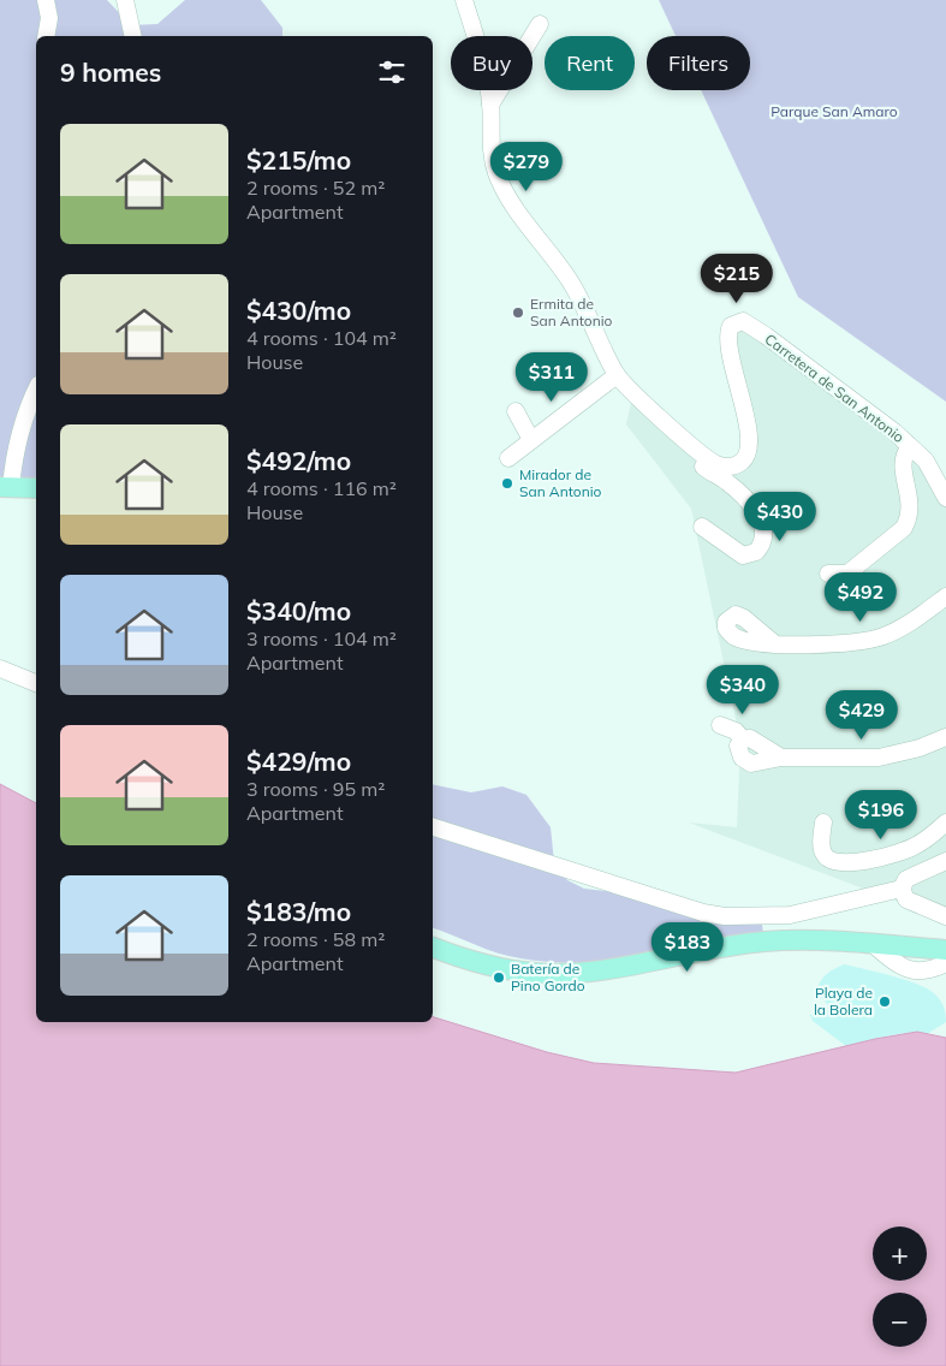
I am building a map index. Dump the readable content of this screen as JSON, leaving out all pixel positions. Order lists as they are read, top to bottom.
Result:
{
  "streets": {
    "street": ["Carretera de San Antonio"]
  },
  "parks": ["Parque San Amaro"],
  "places": [
    "Ermita de San Antonio",
    "Mirador de San Antonio",
    "Batería de Pino Gordo",
    "Playa de la Bolera"
  ],
  "page": {
    "chip": ["Buy", "Rent", "Filters"],
    "heading": "9 homes",
    "list": [
      {
        "name": "$215/mo",
        "note": "2 rooms · 52 m² · Apartment"
      },
      {
        "name": "$430/mo",
        "note": "4 rooms · 104 m² · House"
      },
      {
        "name": "$492/mo",
        "note": "4 rooms · 116 m² · House"
      },
      {
        "name": "$340/mo",
        "note": "3 rooms · 104 m² · Apartment"
      },
      {
        "name": "$429/mo",
        "note": "3 rooms · 95 m² · Apartment"
      },
      {
        "name": "$183/mo",
        "note": "2 rooms · 58 m² · Apartment"
      }
    ],
    "price": [
      "$279",
      "$215",
      "$311",
      "$430",
      "$492",
      "$340",
      "$429",
      "$196",
      "$183"
    ],
    "map_buttons": ["+", "−"]
  }
}
